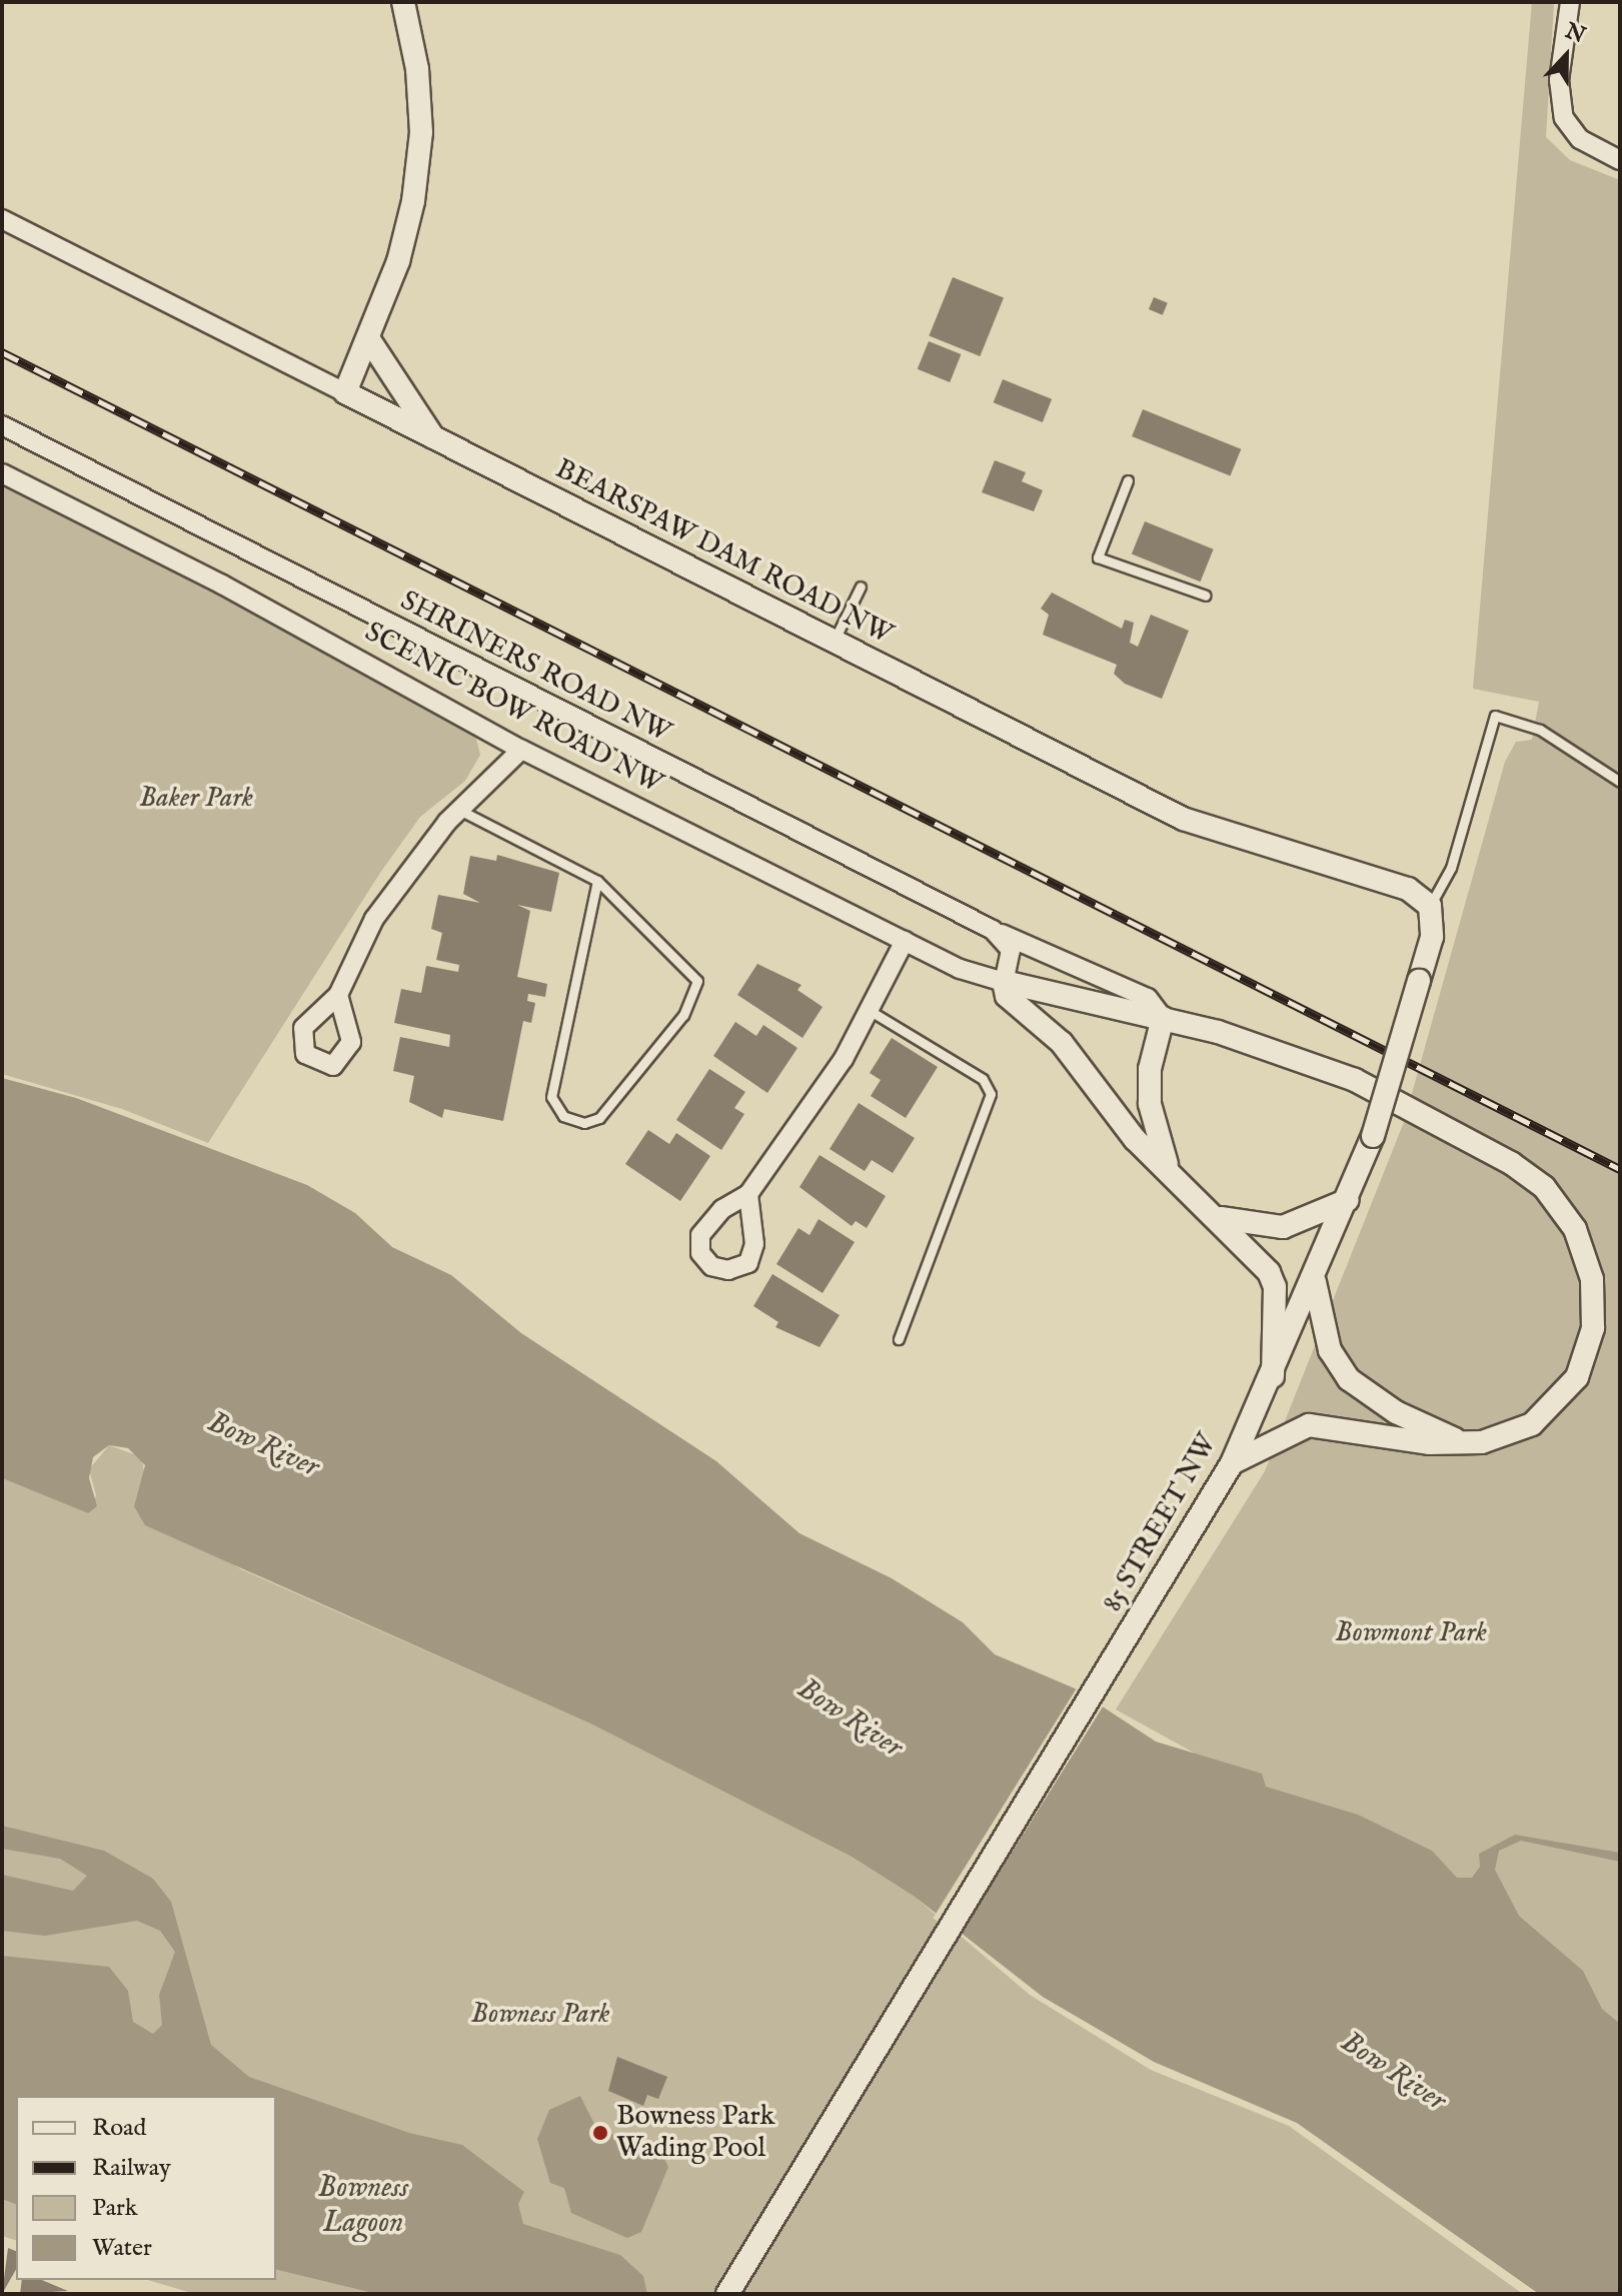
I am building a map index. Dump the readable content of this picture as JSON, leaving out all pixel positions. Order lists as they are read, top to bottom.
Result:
{
  "streets": {
    "street": [
      "BEARSPAW DAM ROAD NW",
      "SHRINERS ROAD NW",
      "SCENIC BOW ROAD NW",
      "85 STREET NW"
    ]
  },
  "crossings": [
    ["BEARSPAW DAM ROAD NW", "85 STREET NW"]
  ],
  "water": ["Bow River", "Bowness Lagoon"],
  "parks": ["Baker Park", "Bowmont Park", "Bowness Park"],
  "places": ["Bowness Park Wading Pool"],
  "legend": [
    "Road",
    "Railway",
    "Park",
    "Water"
  ],
  "north": "top"
}
